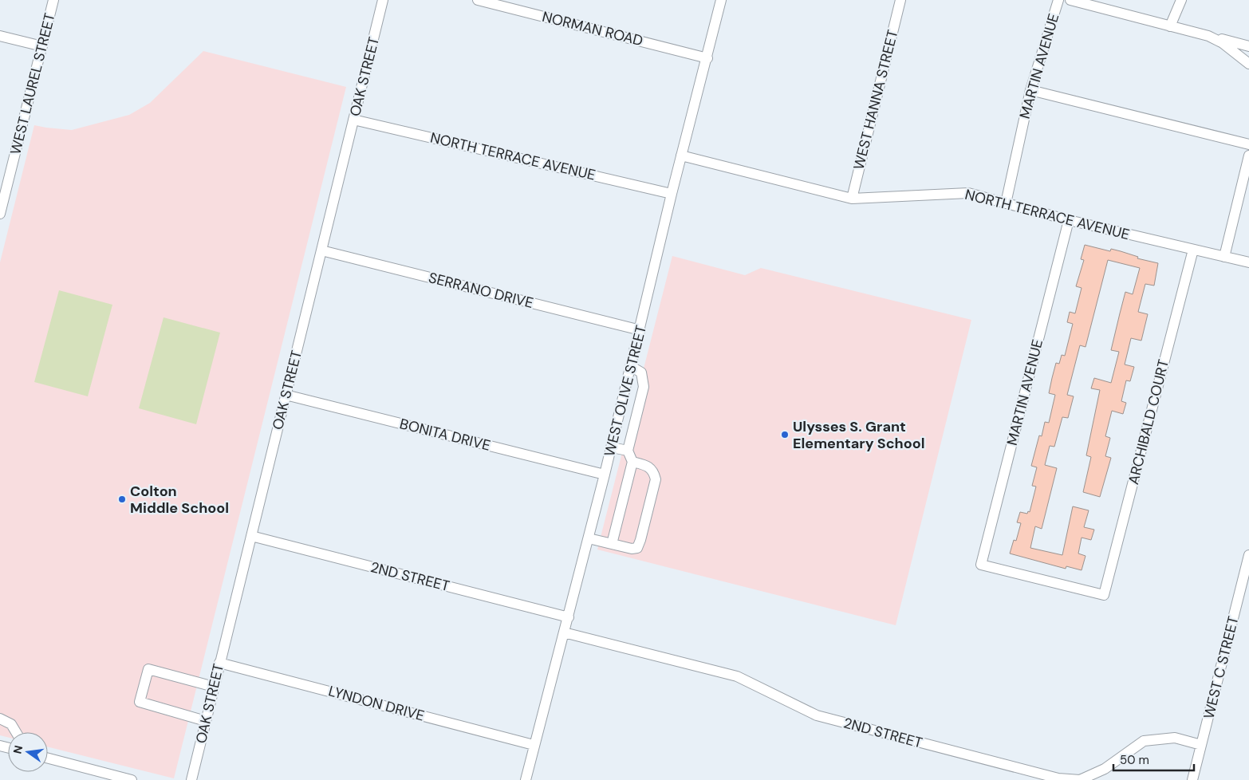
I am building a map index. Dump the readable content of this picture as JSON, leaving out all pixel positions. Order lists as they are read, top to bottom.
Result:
{
  "streets": {
    "street": [
      "NORMAN ROAD",
      "MARTIN AVENUE",
      "OAK STREET",
      "WEST LAUREL STREET",
      "WEST HANNA STREET",
      "NORTH TERRACE AVENUE",
      "SERRANO DRIVE",
      "WEST OLIVE STREET",
      "ARCHIBALD COURT",
      "BONITA DRIVE",
      "2ND STREET",
      "WEST C STREET",
      "LYNDON DRIVE"
    ]
  },
  "crossings": [
    ["NORMAN ROAD", "WEST OLIVE STREET"],
    ["MARTIN AVENUE", "NORTH TERRACE AVENUE"],
    ["MARTIN AVENUE", "ARCHIBALD COURT"],
    ["OAK STREET", "NORTH TERRACE AVENUE"],
    ["OAK STREET", "SERRANO DRIVE"],
    ["OAK STREET", "BONITA DRIVE"],
    ["OAK STREET", "2ND STREET"],
    ["OAK STREET", "LYNDON DRIVE"],
    ["WEST HANNA STREET", "NORTH TERRACE AVENUE"],
    ["NORTH TERRACE AVENUE", "WEST OLIVE STREET"],
    ["NORTH TERRACE AVENUE", "ARCHIBALD COURT"],
    ["SERRANO DRIVE", "WEST OLIVE STREET"],
    ["WEST OLIVE STREET", "BONITA DRIVE"],
    ["WEST OLIVE STREET", "2ND STREET"],
    ["WEST OLIVE STREET", "LYNDON DRIVE"],
    ["2ND STREET", "WEST C STREET"]
  ],
  "places": ["Ulysses S. Grant Elementary School", "Colton Middle School"],
  "scale_bar": "50 m",
  "north": "left"
}
